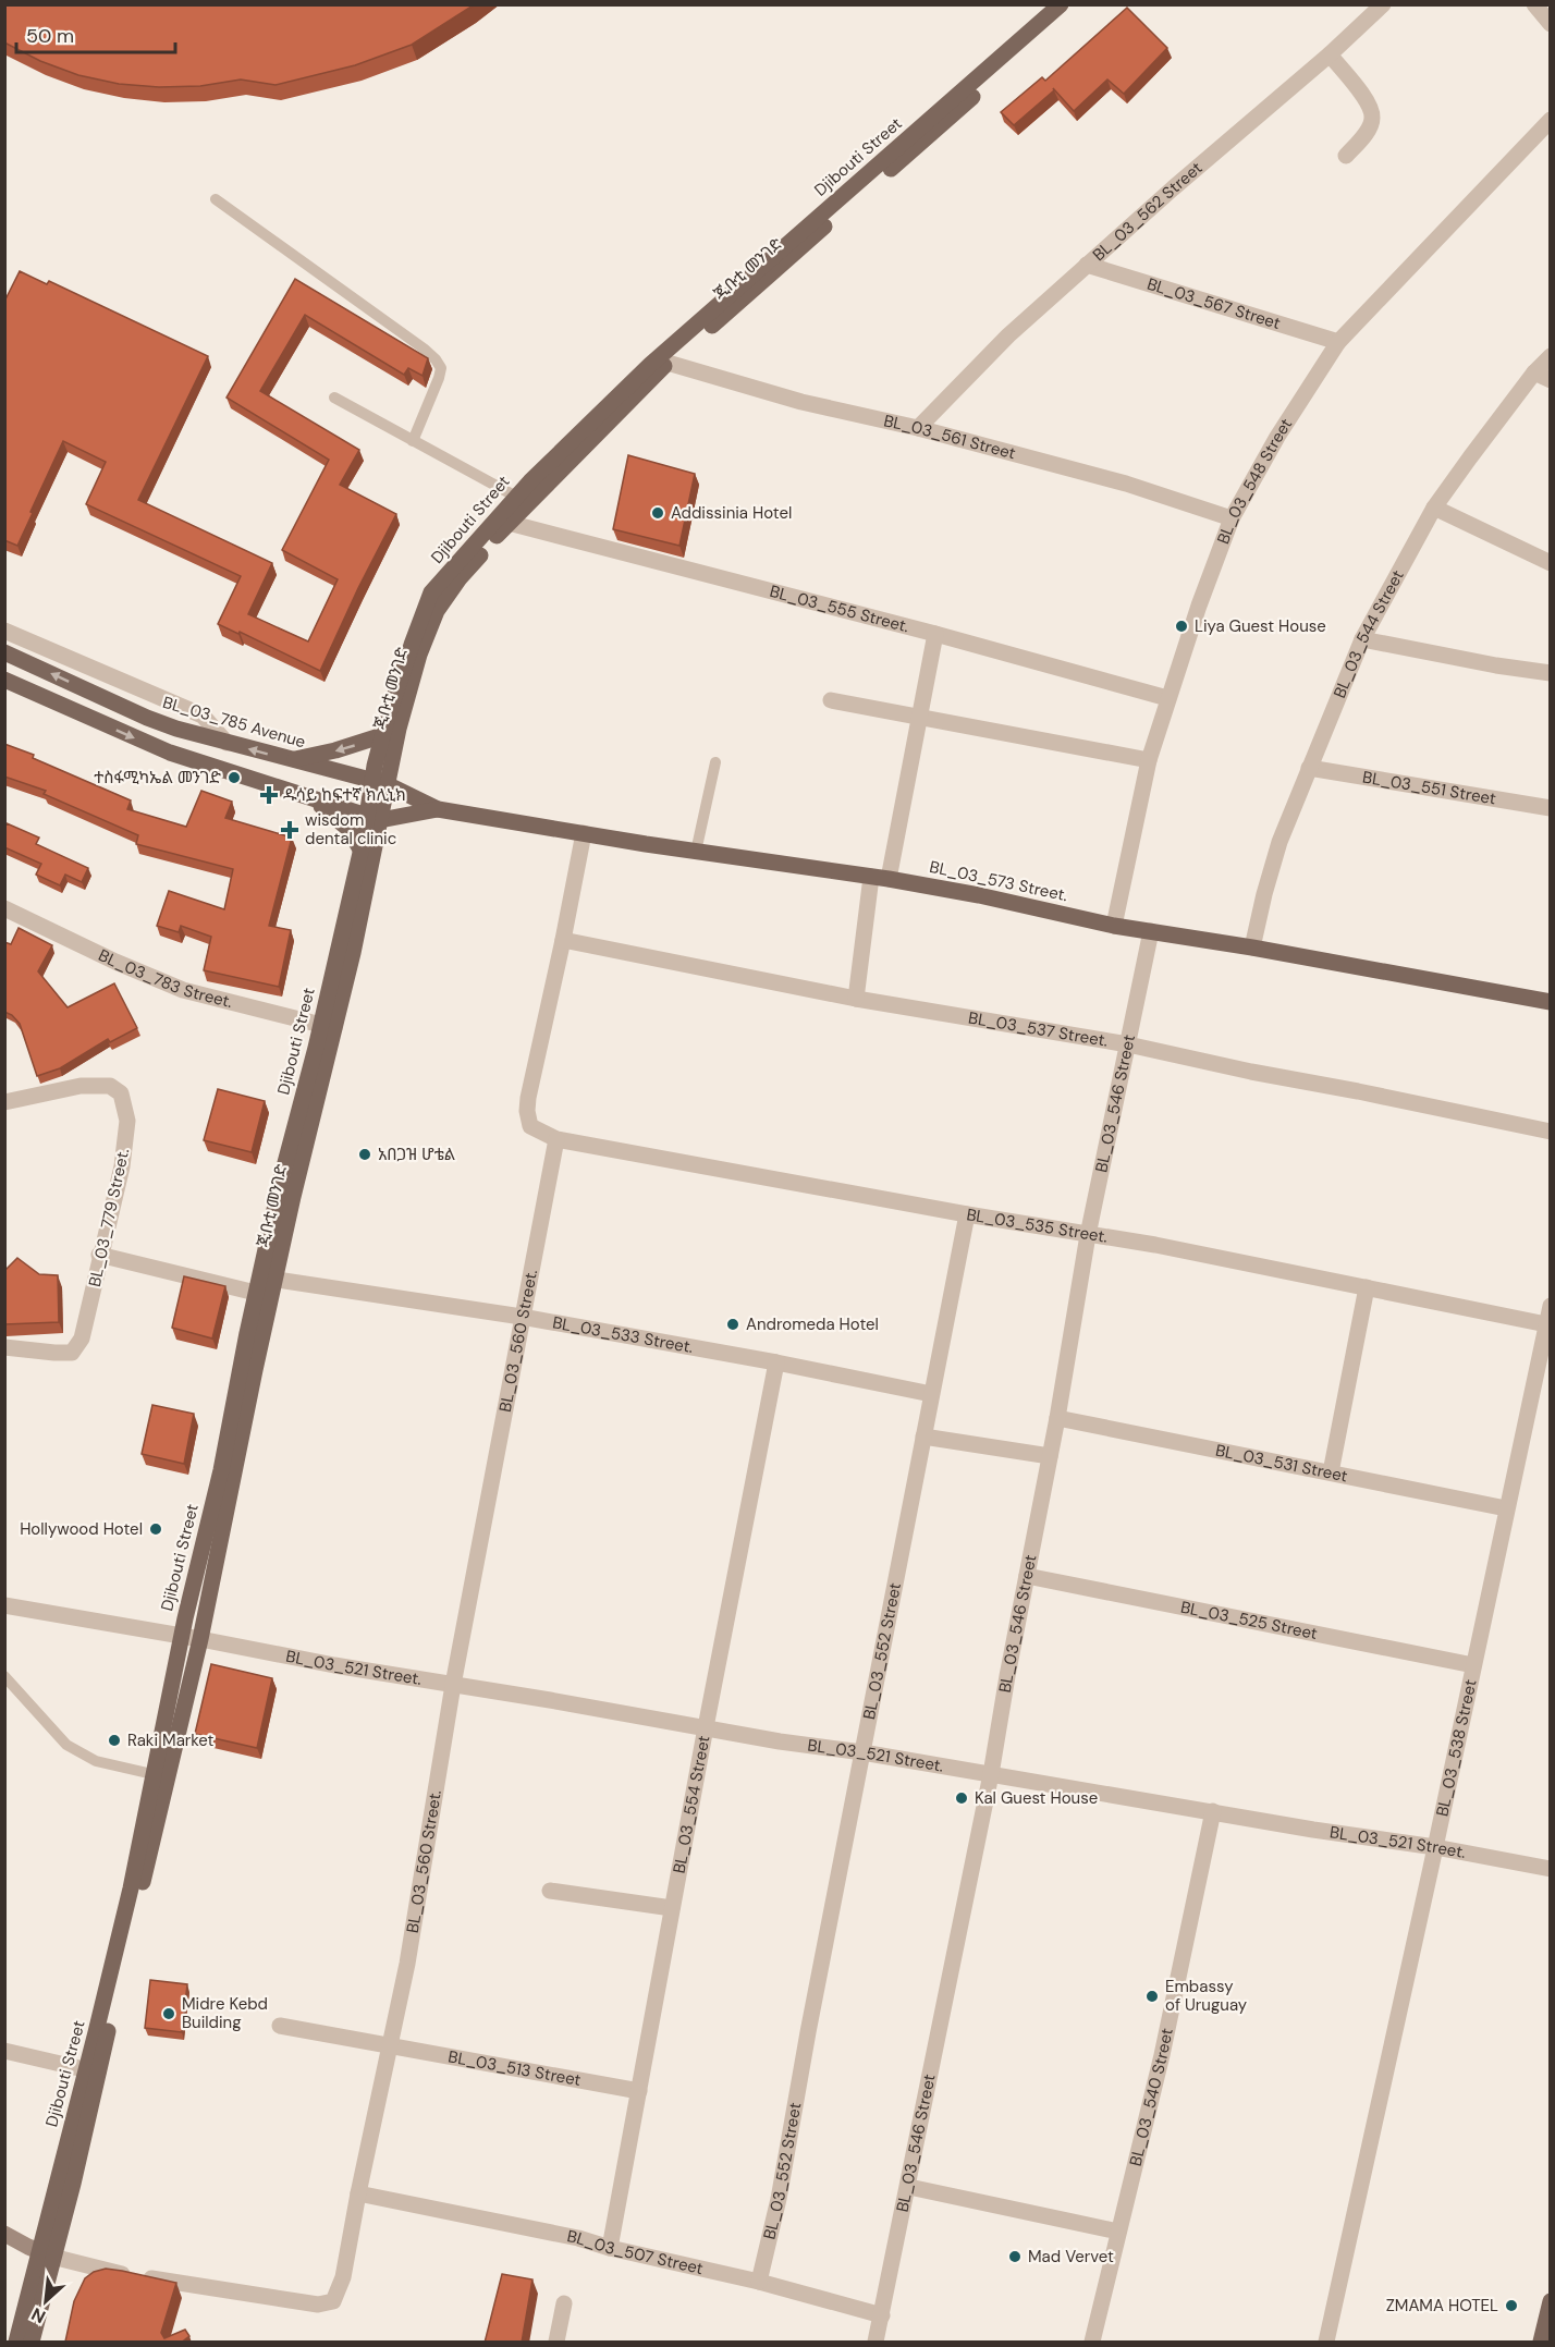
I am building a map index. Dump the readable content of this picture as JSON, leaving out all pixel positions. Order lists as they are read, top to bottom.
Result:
{
  "streets": {
    "main road": [
      "Djibouti Street",
      "ጂቡቲ መንገድ",
      "BL_03_785 Avenue",
      "BL_03_573 Street."
    ],
    "street": [
      "BL_03_562 Street",
      "BL_03_567 Street",
      "BL_03_561 Street",
      "BL_03_548 Street",
      "BL_03_555 Street.",
      "BL_03_544 Street",
      "BL_03_551 Street",
      "BL_03_783 Street.",
      "BL_03_537 Street.",
      "BL_03_546 Street",
      "BL_03_779 Street.",
      "BL_03_535 Street.",
      "BL_03_533 Street.",
      "BL_03_560 Street.",
      "BL_03_531 Street",
      "BL_03_525 Street",
      "BL_03_552 Street",
      "BL_03_521 Street.",
      "BL_03_538 Street",
      "BL_03_554 Street",
      "BL_03_513 Street",
      "BL_03_540 Street",
      "BL_03_507 Street"
    ]
  },
  "crossings": [
    ["Djibouti Street", "ጂቡቲ መንገድ"],
    ["Djibouti Street", "BL_03_785 Avenue"],
    ["Djibouti Street", "BL_03_783 Street."],
    ["Djibouti Street", "BL_03_560 Street."],
    ["Djibouti Street", "BL_03_521 Street."],
    ["BL_03_562 Street", "BL_03_567 Street"],
    ["BL_03_562 Street", "BL_03_561 Street"],
    ["ጂቡቲ መንገድ", "BL_03_561 Street"],
    ["ጂቡቲ መንገድ", "BL_03_555 Street."],
    ["ጂቡቲ መንገድ", "BL_03_785 Avenue"],
    ["ጂቡቲ መንገድ", "BL_03_783 Street."],
    ["ጂቡቲ መንገድ", "BL_03_533 Street."],
    ["ጂቡቲ መንገድ", "BL_03_521 Street."],
    ["BL_03_567 Street", "BL_03_548 Street"],
    ["BL_03_561 Street", "BL_03_548 Street"],
    ["BL_03_548 Street", "BL_03_555 Street."],
    ["BL_03_548 Street", "BL_03_573 Street."],
    ["BL_03_544 Street", "BL_03_551 Street"],
    ["BL_03_544 Street", "BL_03_573 Street."],
    ["BL_03_785 Avenue", "BL_03_573 Street."],
    ["BL_03_573 Street.", "BL_03_546 Street"],
    ["BL_03_537 Street.", "BL_03_546 Street"],
    ["BL_03_537 Street.", "BL_03_535 Street."],
    ["BL_03_546 Street", "BL_03_535 Street."],
    ["BL_03_546 Street", "BL_03_531 Street"],
    ["BL_03_546 Street", "BL_03_525 Street"],
    ["BL_03_546 Street", "BL_03_521 Street."],
    ["BL_03_546 Street", "BL_03_507 Street"],
    ["BL_03_535 Street.", "BL_03_560 Street."],
    ["BL_03_535 Street.", "BL_03_552 Street"],
    ["BL_03_535 Street.", "BL_03_538 Street"],
    ["BL_03_533 Street.", "BL_03_560 Street."],
    ["BL_03_533 Street.", "BL_03_552 Street"],
    ["BL_03_533 Street.", "BL_03_554 Street"],
    ["BL_03_560 Street.", "BL_03_521 Street."],
    ["BL_03_560 Street.", "BL_03_513 Street"],
    ["BL_03_560 Street.", "BL_03_507 Street"],
    ["BL_03_531 Street", "BL_03_538 Street"],
    ["BL_03_525 Street", "BL_03_538 Street"],
    ["BL_03_552 Street", "BL_03_521 Street."],
    ["BL_03_552 Street", "BL_03_507 Street"],
    ["BL_03_521 Street.", "BL_03_538 Street"],
    ["BL_03_521 Street.", "BL_03_554 Street"],
    ["BL_03_521 Street.", "BL_03_540 Street"],
    ["BL_03_554 Street", "BL_03_513 Street"],
    ["BL_03_554 Street", "BL_03_507 Street"]
  ],
  "places": {
    "other": [
      "Addissinia Hotel",
      "Liya Guest House",
      "ተስፋሚካኤል መንገድ",
      "አበጋዝ ሆቴል",
      "Andromeda Hotel",
      "Hollywood Hotel",
      "Raki Market",
      "Kal Guest House",
      "Embassy of Uruguay",
      "Midre Kebd Building",
      "Mad Vervet",
      "ZMAMA HOTEL"
    ],
    "health": ["ዱሳይ ከፍተኛ ክሊኒክ", "wisdom dental clinic"]
  },
  "scale_bar": "50 m",
  "north": "bottom left"
}
